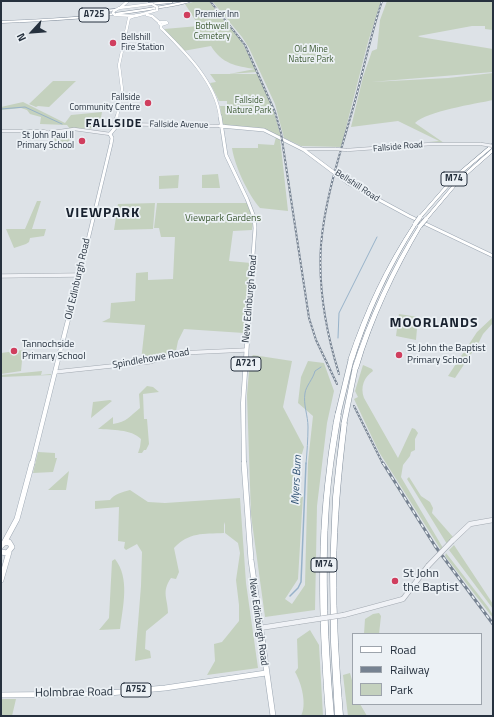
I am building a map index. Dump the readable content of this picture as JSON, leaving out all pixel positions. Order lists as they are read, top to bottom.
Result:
{
  "streets": {
    "highway": ["A725", "M74"],
    "main road": [
      "Bellshill Road",
      "Old Edinburgh Road",
      "New Edinburgh Road",
      "A721",
      "A752",
      "Holmbrae Road"
    ],
    "street": ["Fallside Avenue", "Fallside Road", "Spindlehowe Road"]
  },
  "crossings": [
    ["A725", "A721"],
    ["Fallside Avenue", "Bellshill Road"],
    ["Fallside Avenue", "Old Edinburgh Road"],
    ["Fallside Avenue", "New Edinburgh Road"],
    ["Fallside Road", "M74"],
    ["Fallside Road", "Bellshill Road"],
    ["Bellshill Road", "New Edinburgh Road"],
    ["Old Edinburgh Road", "Spindlehowe Road"],
    ["New Edinburgh Road", "Spindlehowe Road"],
    ["New Edinburgh Road", "A721"],
    ["New Edinburgh Road", "Holmbrae Road"]
  ],
  "districts": ["FALLSIDE", "VIEWPARK", "MOORLANDS"],
  "water": ["Myers Burn"],
  "parks": [
    "Bothwell Cemetery",
    "Old Mine Nature Park",
    "Fallside Nature Park",
    "Viewpark Gardens"
  ],
  "places": [
    "Premier Inn",
    "Bellshill Fire Station",
    "Fallside Community Centre",
    "St John Paul II Primary School",
    "Tannochside Primary School",
    "St John the Baptist Primary School",
    "St John the Baptist"
  ],
  "legend": ["Road", "Railway", "Park"],
  "north": "bottom left"
}
